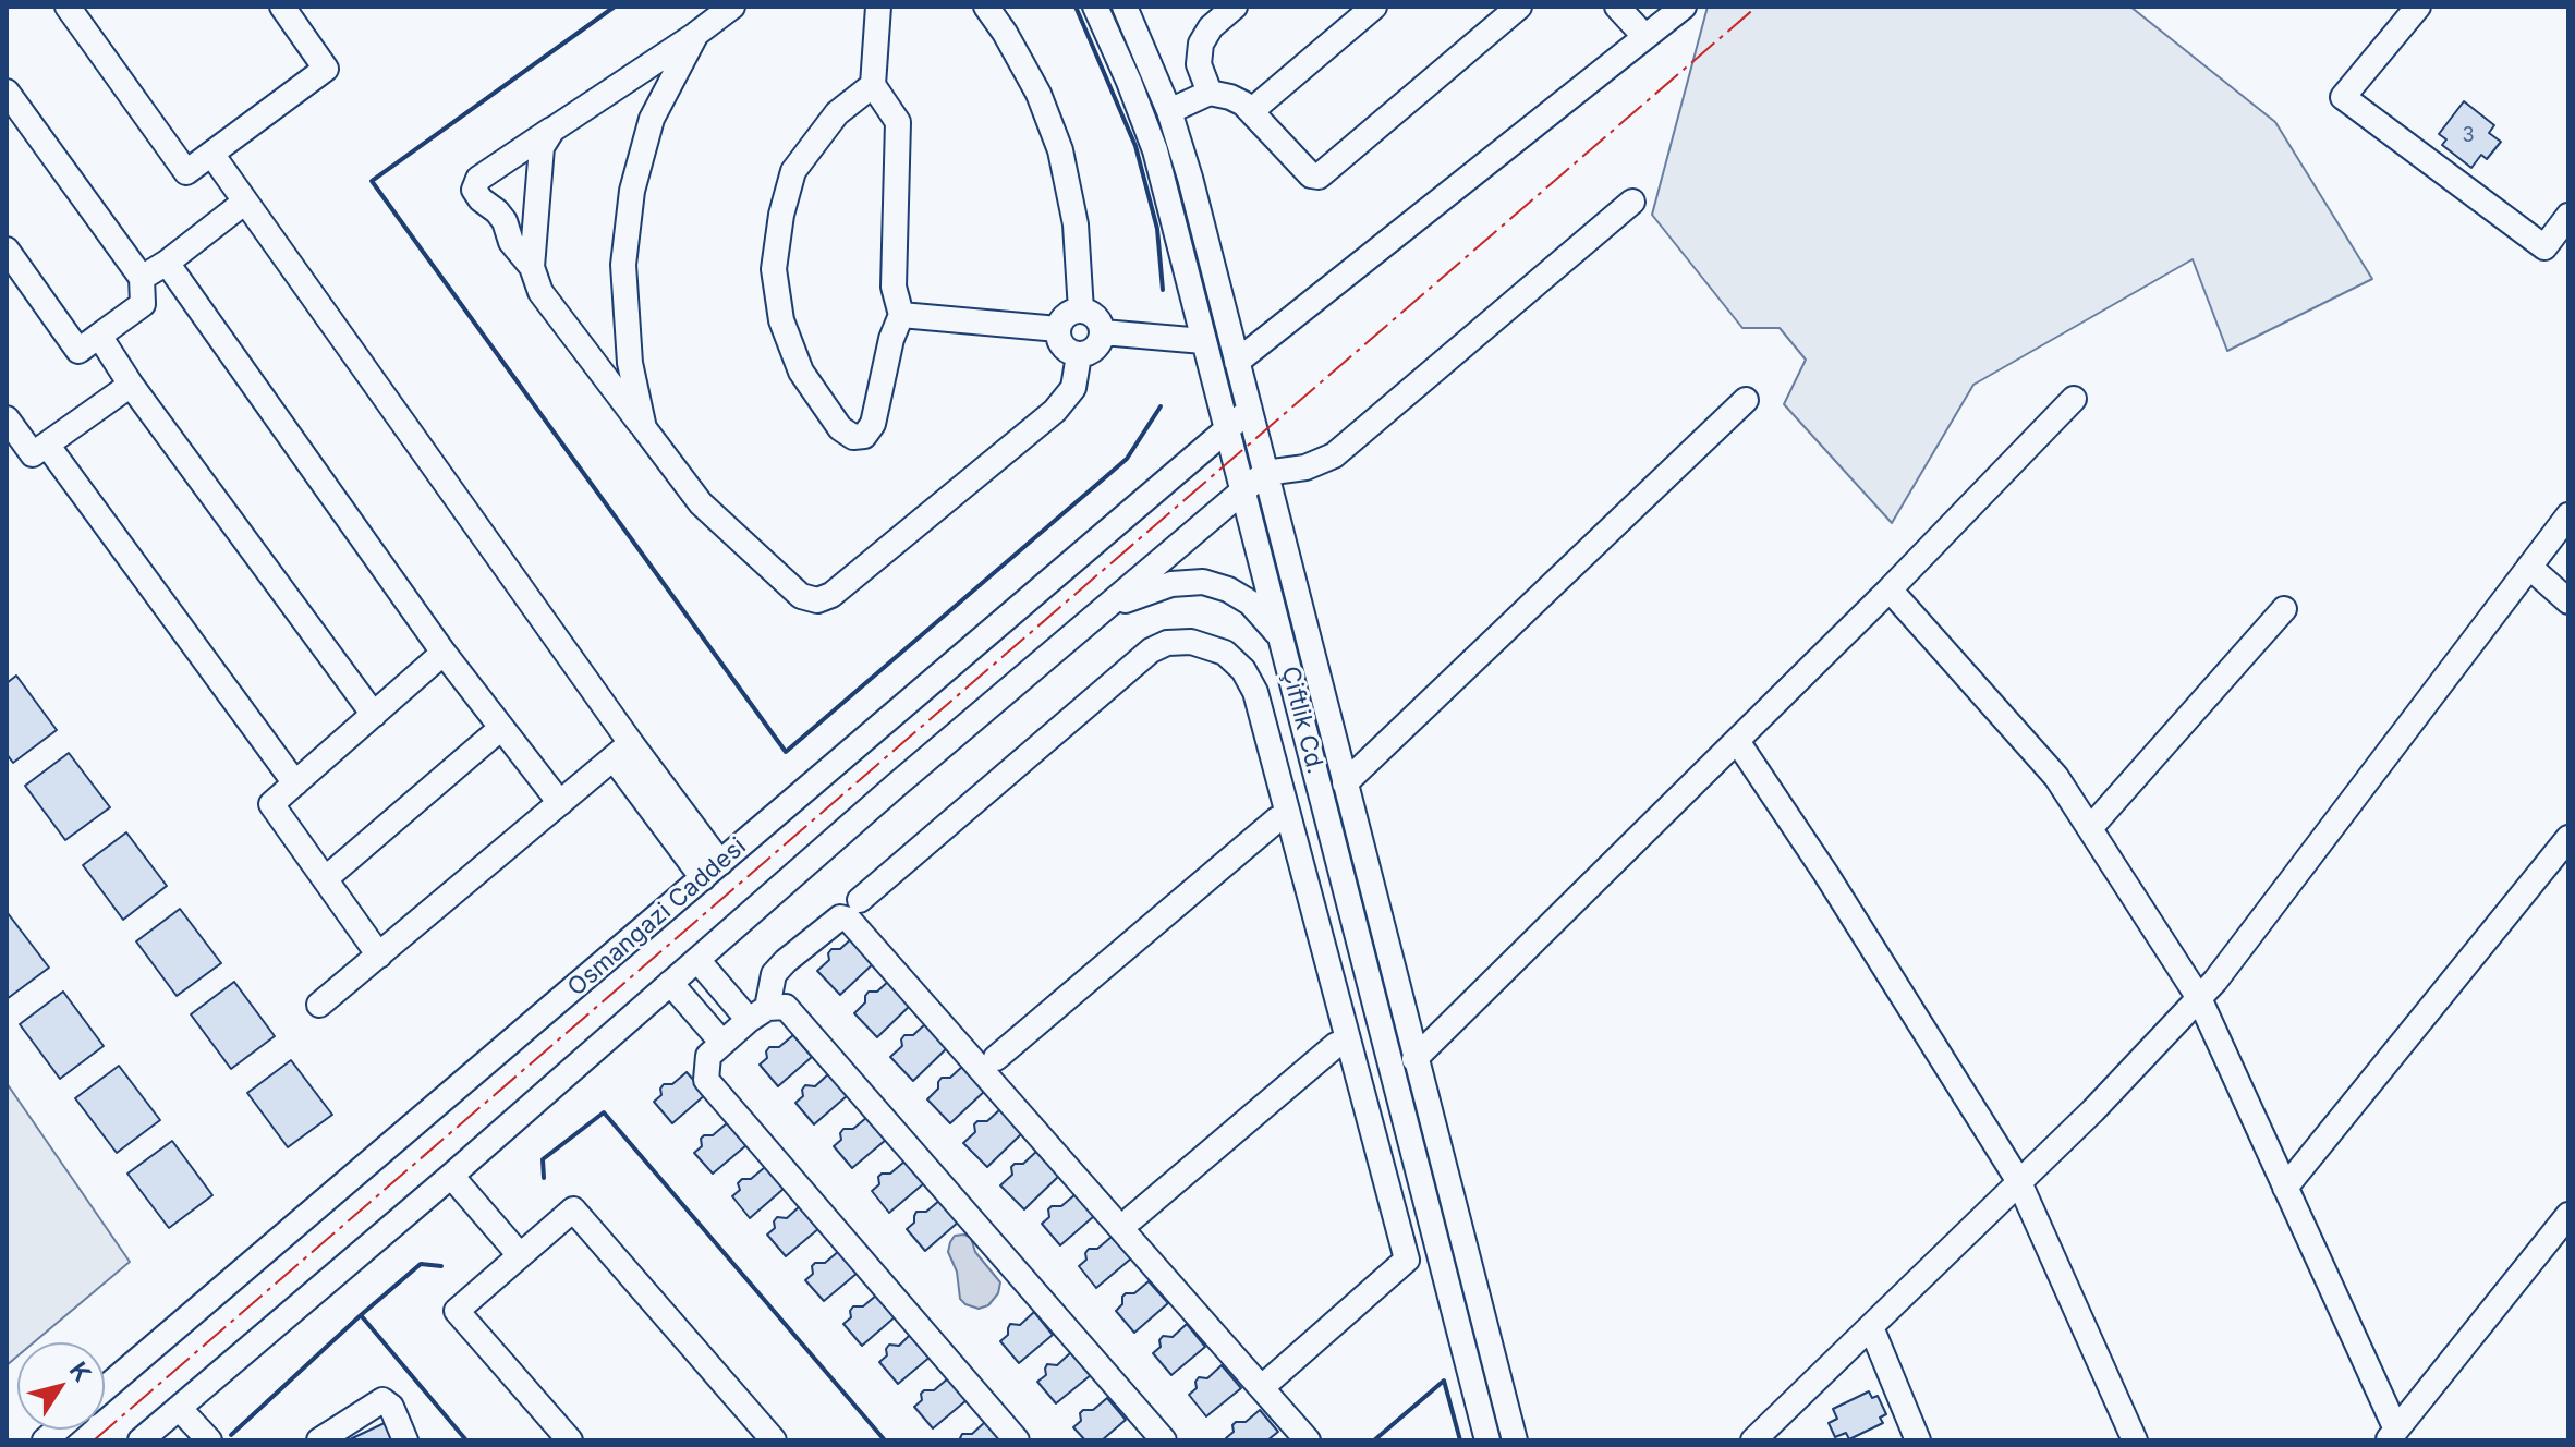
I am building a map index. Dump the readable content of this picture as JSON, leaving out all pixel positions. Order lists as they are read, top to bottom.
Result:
{
  "streets": {
    "street": ["Çiftlik Cd.", "Osmangazi Caddesi"]
  },
  "crossings": [
    ["Çiftlik Cd.", "Osmangazi Caddesi"]
  ],
  "house_numbers": ["3"],
  "north": "top right"
}
